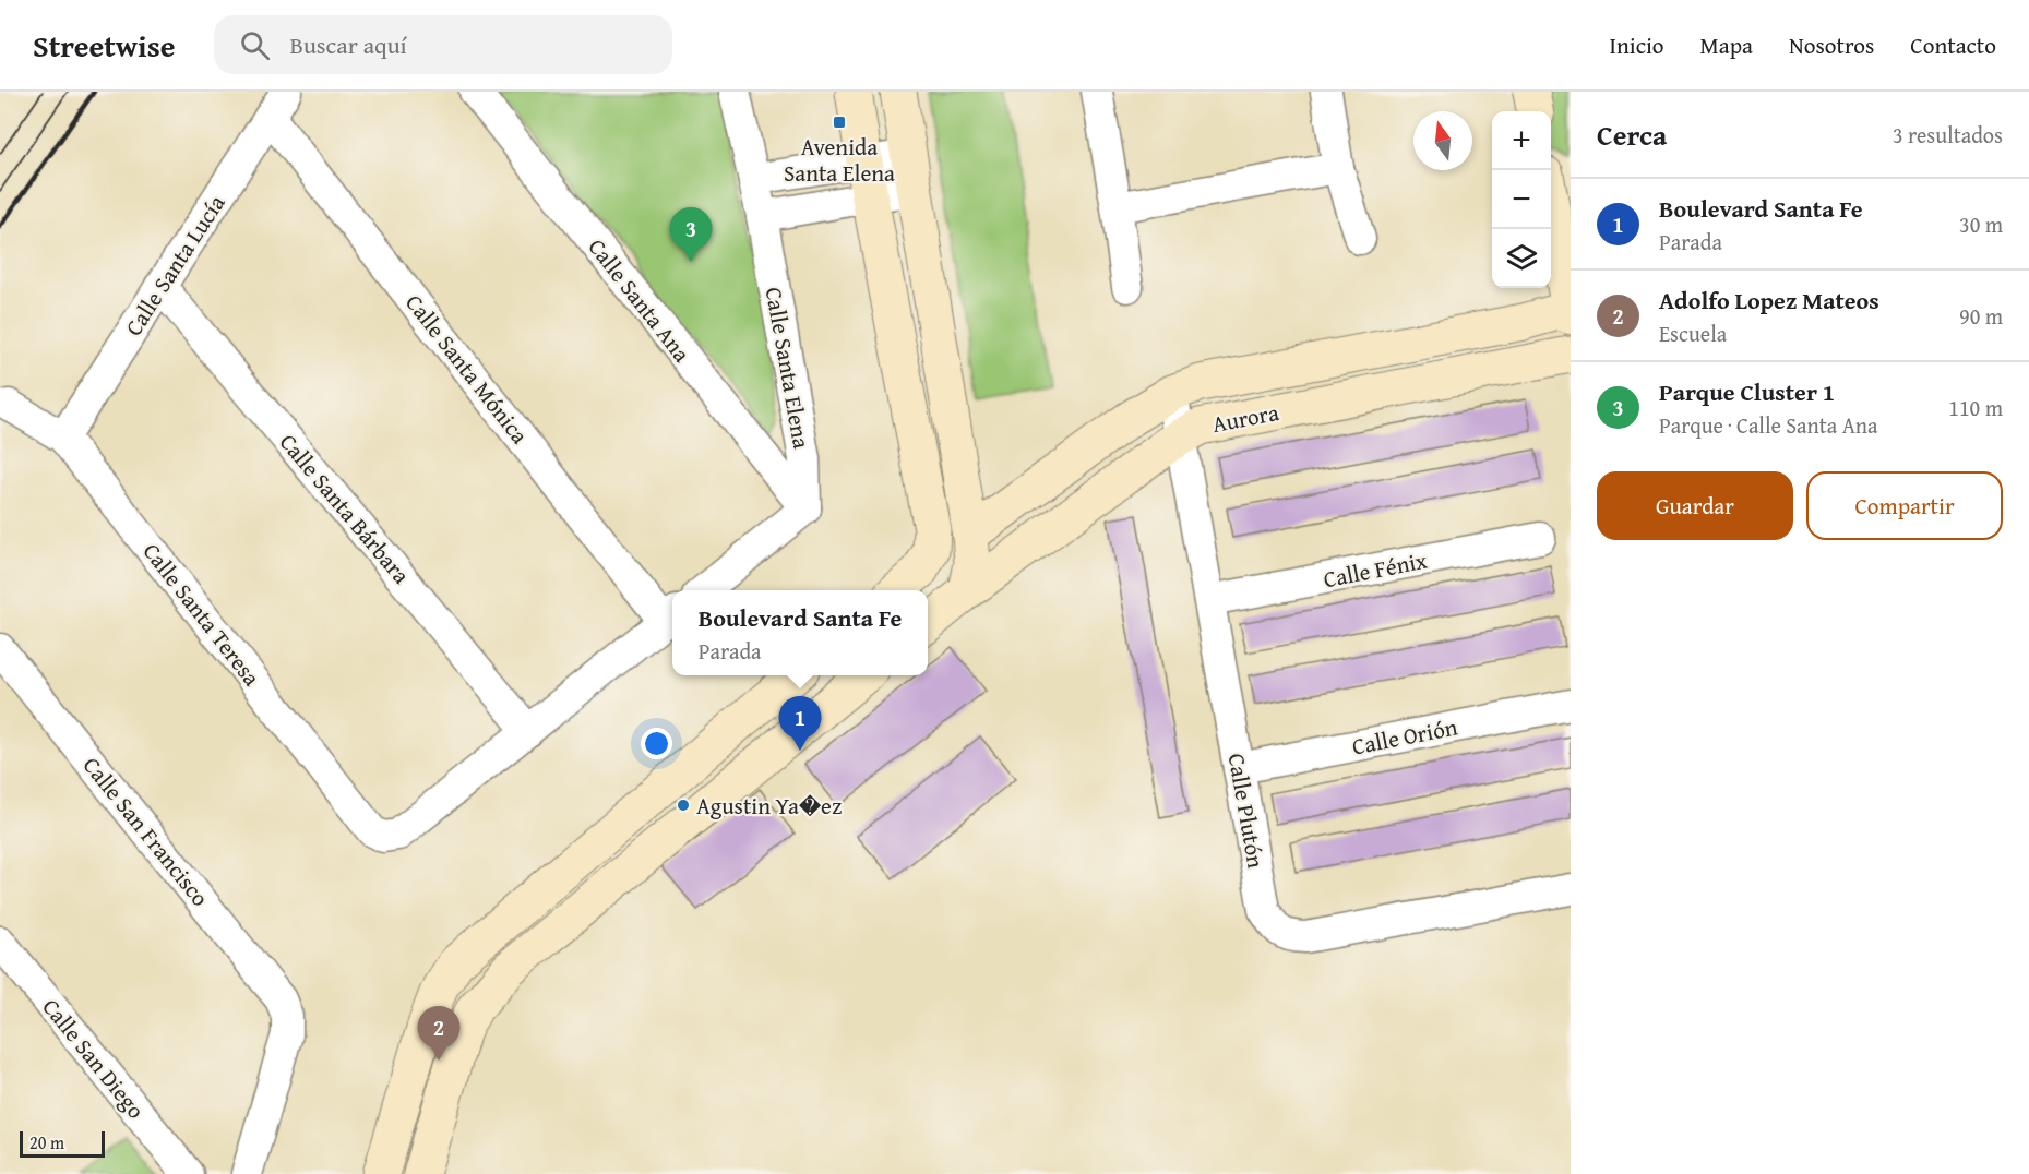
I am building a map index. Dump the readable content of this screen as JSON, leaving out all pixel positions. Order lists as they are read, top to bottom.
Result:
{
  "streets": {
    "main road": ["Aurora"],
    "street": [
      "Calle Santa Lucía",
      "Calle Santa Ana",
      "Calle Santa Elena",
      "Calle Santa Mónica",
      "Calle Santa Bárbara",
      "Calle Fénix",
      "Calle Santa Teresa",
      "Calle Orión",
      "Calle Plutón",
      "Calle San Francisco",
      "Calle San Diego"
    ]
  },
  "crossings": [
    ["Calle Santa Lucía", "Calle Santa Mónica"],
    ["Calle Santa Lucía", "Calle Santa Bárbara"],
    ["Calle Santa Lucía", "Calle Santa Teresa"],
    ["Calle Santa Ana", "Calle Santa Elena"],
    ["Aurora", "Calle Plutón"],
    ["Calle Santa Bárbara", "Calle Santa Teresa"],
    ["Calle Fénix", "Calle Plutón"],
    ["Calle Orión", "Calle Plutón"]
  ],
  "places": {
    "transit": ["Avenida Santa Elena"],
    "other": ["Agustin Ya�ez"]
  },
  "scale_bar": "20 m",
  "north": "top",
  "page": {
    "header": "Streetwise",
    "search": "Buscar aquí",
    "nav": [
      "Inicio",
      "Mapa",
      "Nosotros",
      "Contacto"
    ],
    "heading": ["Cerca", "3 resultados"],
    "map_buttons": ["+", "−"],
    "list": [
      {
        "mark": "1",
        "name": "Boulevard Santa Fe",
        "note": "Parada",
        "value": "30 m"
      },
      {
        "mark": "2",
        "name": "Adolfo Lopez Mateos",
        "note": "Escuela",
        "value": "90 m"
      },
      {
        "mark": "3",
        "name": "Parque Cluster 1",
        "note": "Parque · Calle Santa Ana",
        "value": "110 m"
      }
    ],
    "pins": ["3", "1", "2"],
    "buttons": ["Guardar", "Compartir"],
    "popup": ["Boulevard Santa Fe", "Parada"],
    "scale": "20 m"
  }
}
